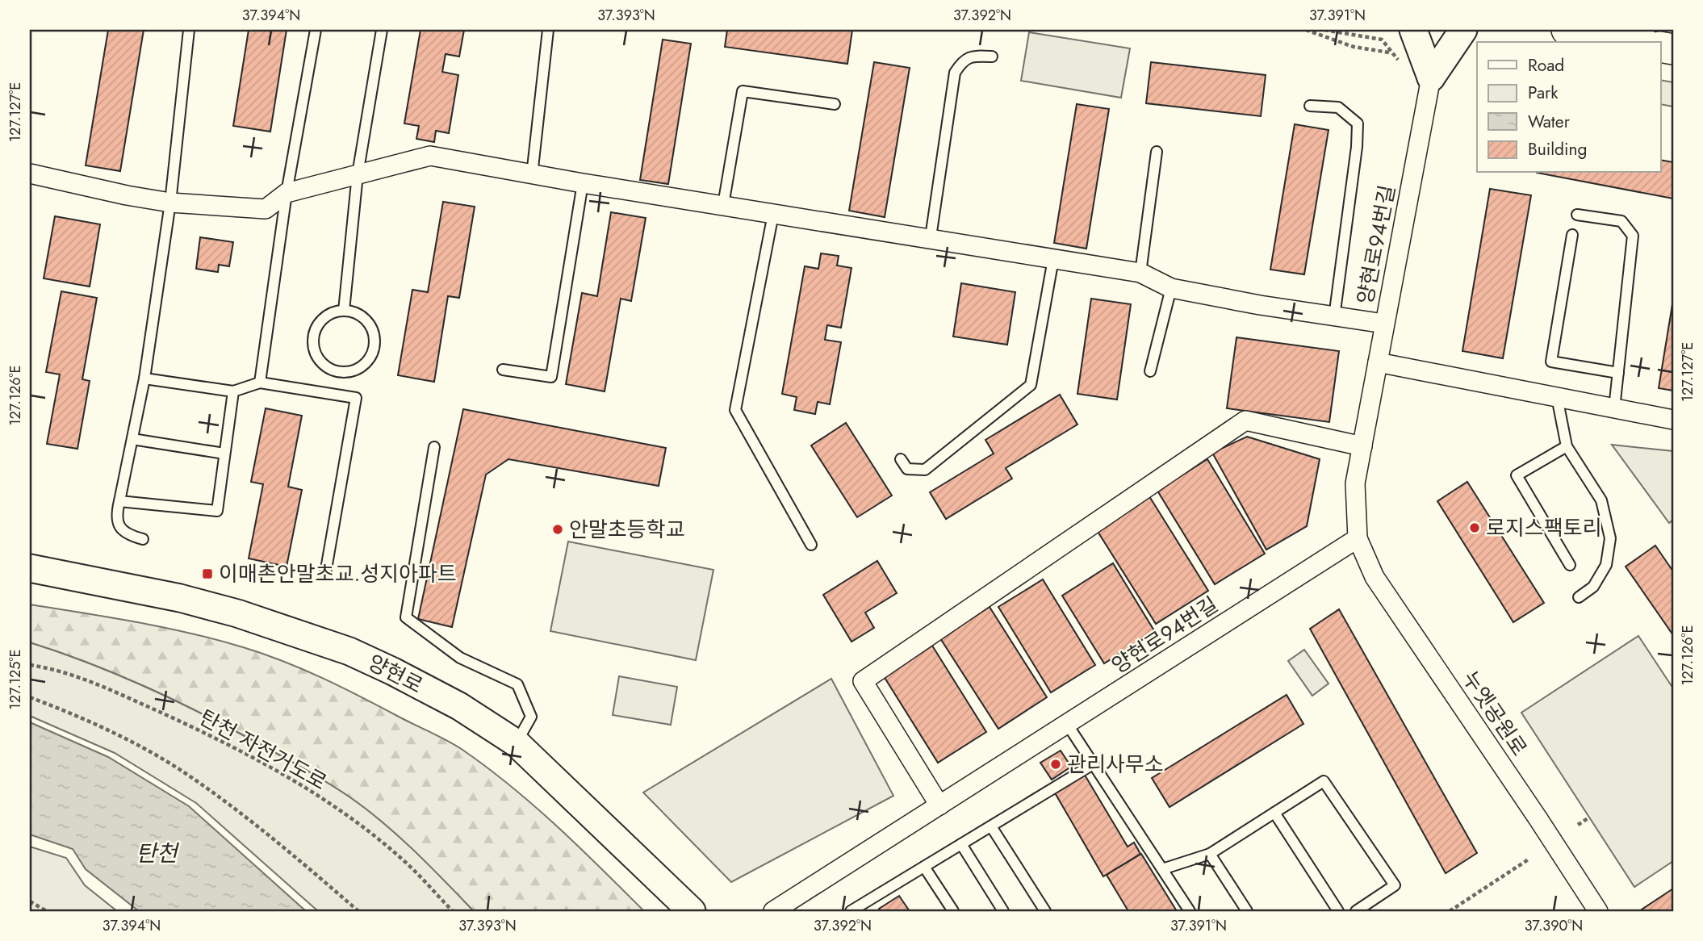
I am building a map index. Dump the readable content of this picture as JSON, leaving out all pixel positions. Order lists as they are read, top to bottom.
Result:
{
  "streets": {
    "main road": ["양현로"],
    "street": ["양현로94번길", "누엣공원로"],
    "path": ["탄천 자전거도로"]
  },
  "crossings": [
    ["양현로94번길", "누엣공원로"]
  ],
  "water": ["탄천"],
  "places": {
    "other": ["로지스팩토리", "안말초등학교", "관리사무소"],
    "transit": ["이매촌안말초교.성지아파트"]
  },
  "legend": [
    "Road",
    "Park",
    "Water",
    "Building"
  ],
  "coordinates": [
    "37.394°N",
    "37.393°N",
    "37.392°N",
    "37.391°N",
    "127.127°E",
    "127.126°E",
    "127.125°E",
    "37.390°N"
  ]
}
